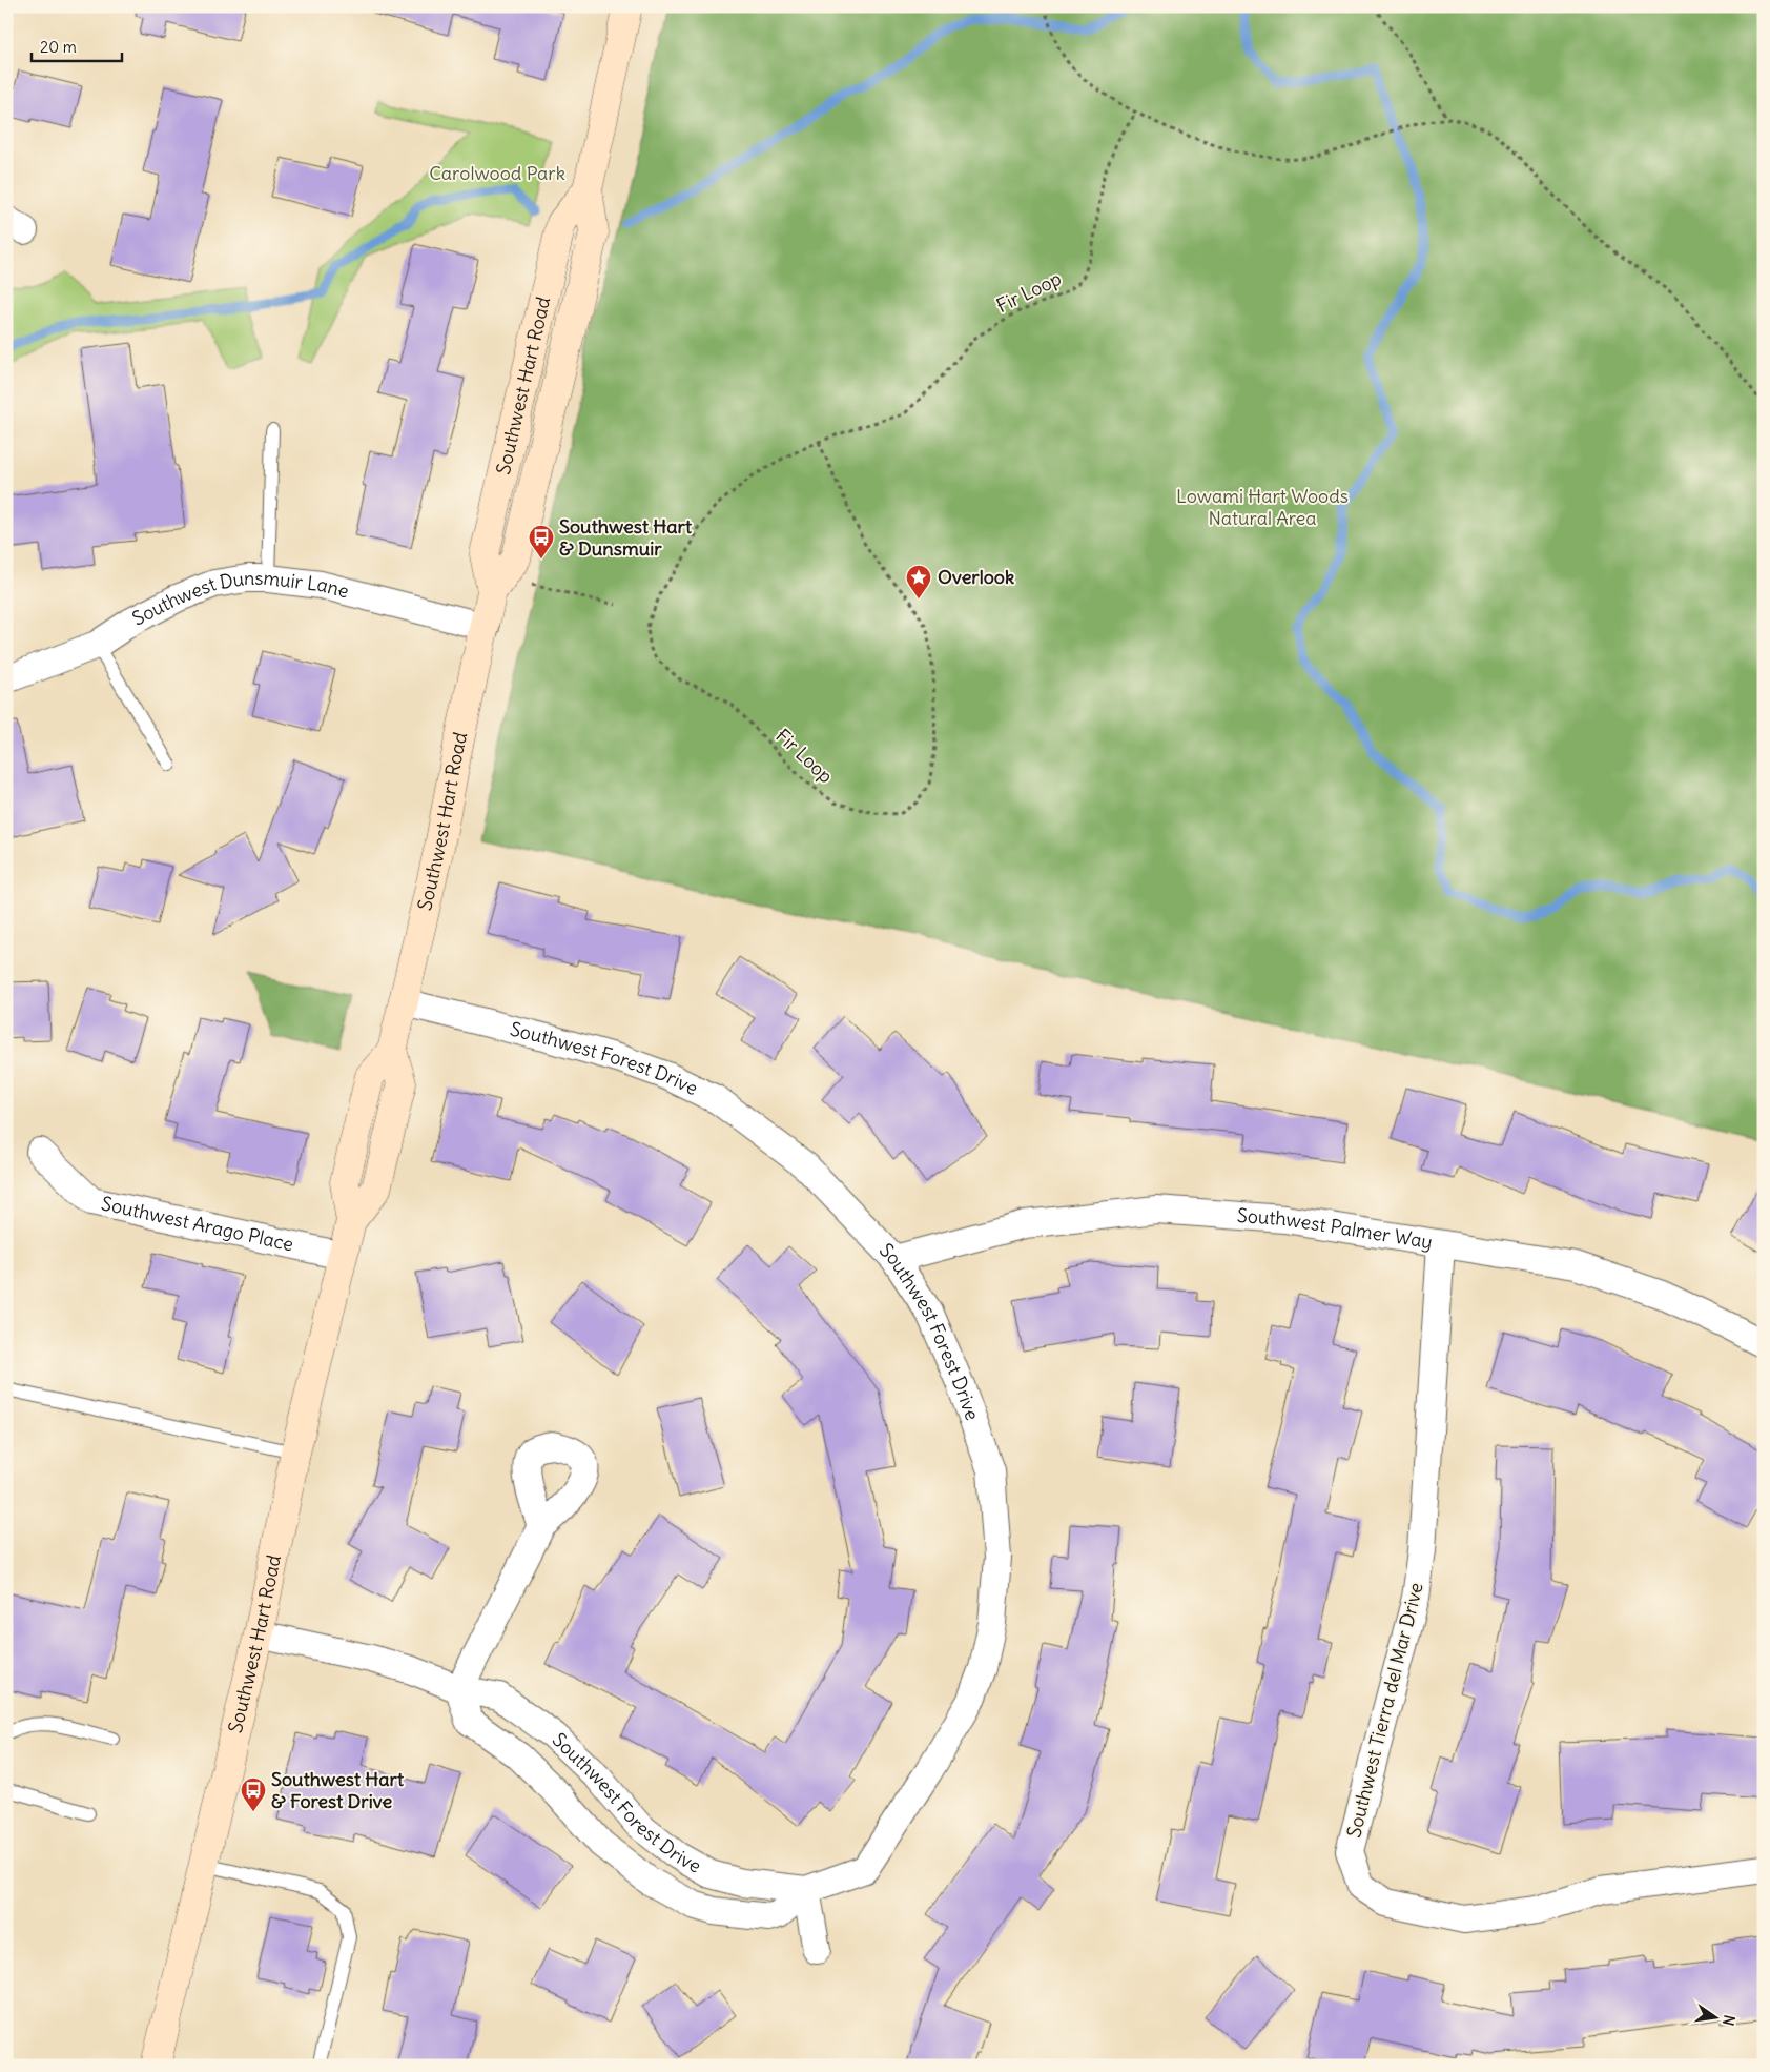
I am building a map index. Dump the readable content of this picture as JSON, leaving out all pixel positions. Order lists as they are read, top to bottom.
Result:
{
  "streets": {
    "main road": ["Southwest Hart Road"],
    "street": [
      "Southwest Dunsmuir Lane",
      "Southwest Forest Drive",
      "Southwest Arago Place",
      "Southwest Palmer Way",
      "Southwest Tierra del Mar Drive"
    ],
    "path": ["Fir Loop"]
  },
  "crossings": [
    ["Southwest Hart Road", "Southwest Dunsmuir Lane"],
    ["Southwest Hart Road", "Southwest Forest Drive"],
    ["Southwest Hart Road", "Southwest Arago Place"],
    ["Southwest Forest Drive", "Southwest Palmer Way"],
    ["Southwest Palmer Way", "Southwest Tierra del Mar Drive"]
  ],
  "parks": ["Carolwood Park", "Lowami Hart Woods Natural Area"],
  "places": {
    "bus stop": ["Southwest Hart & Dunsmuir", "Southwest Hart & Forest Drive"],
    "place": ["Overlook"]
  },
  "scale_bar": "20 m",
  "north": "right"
}
